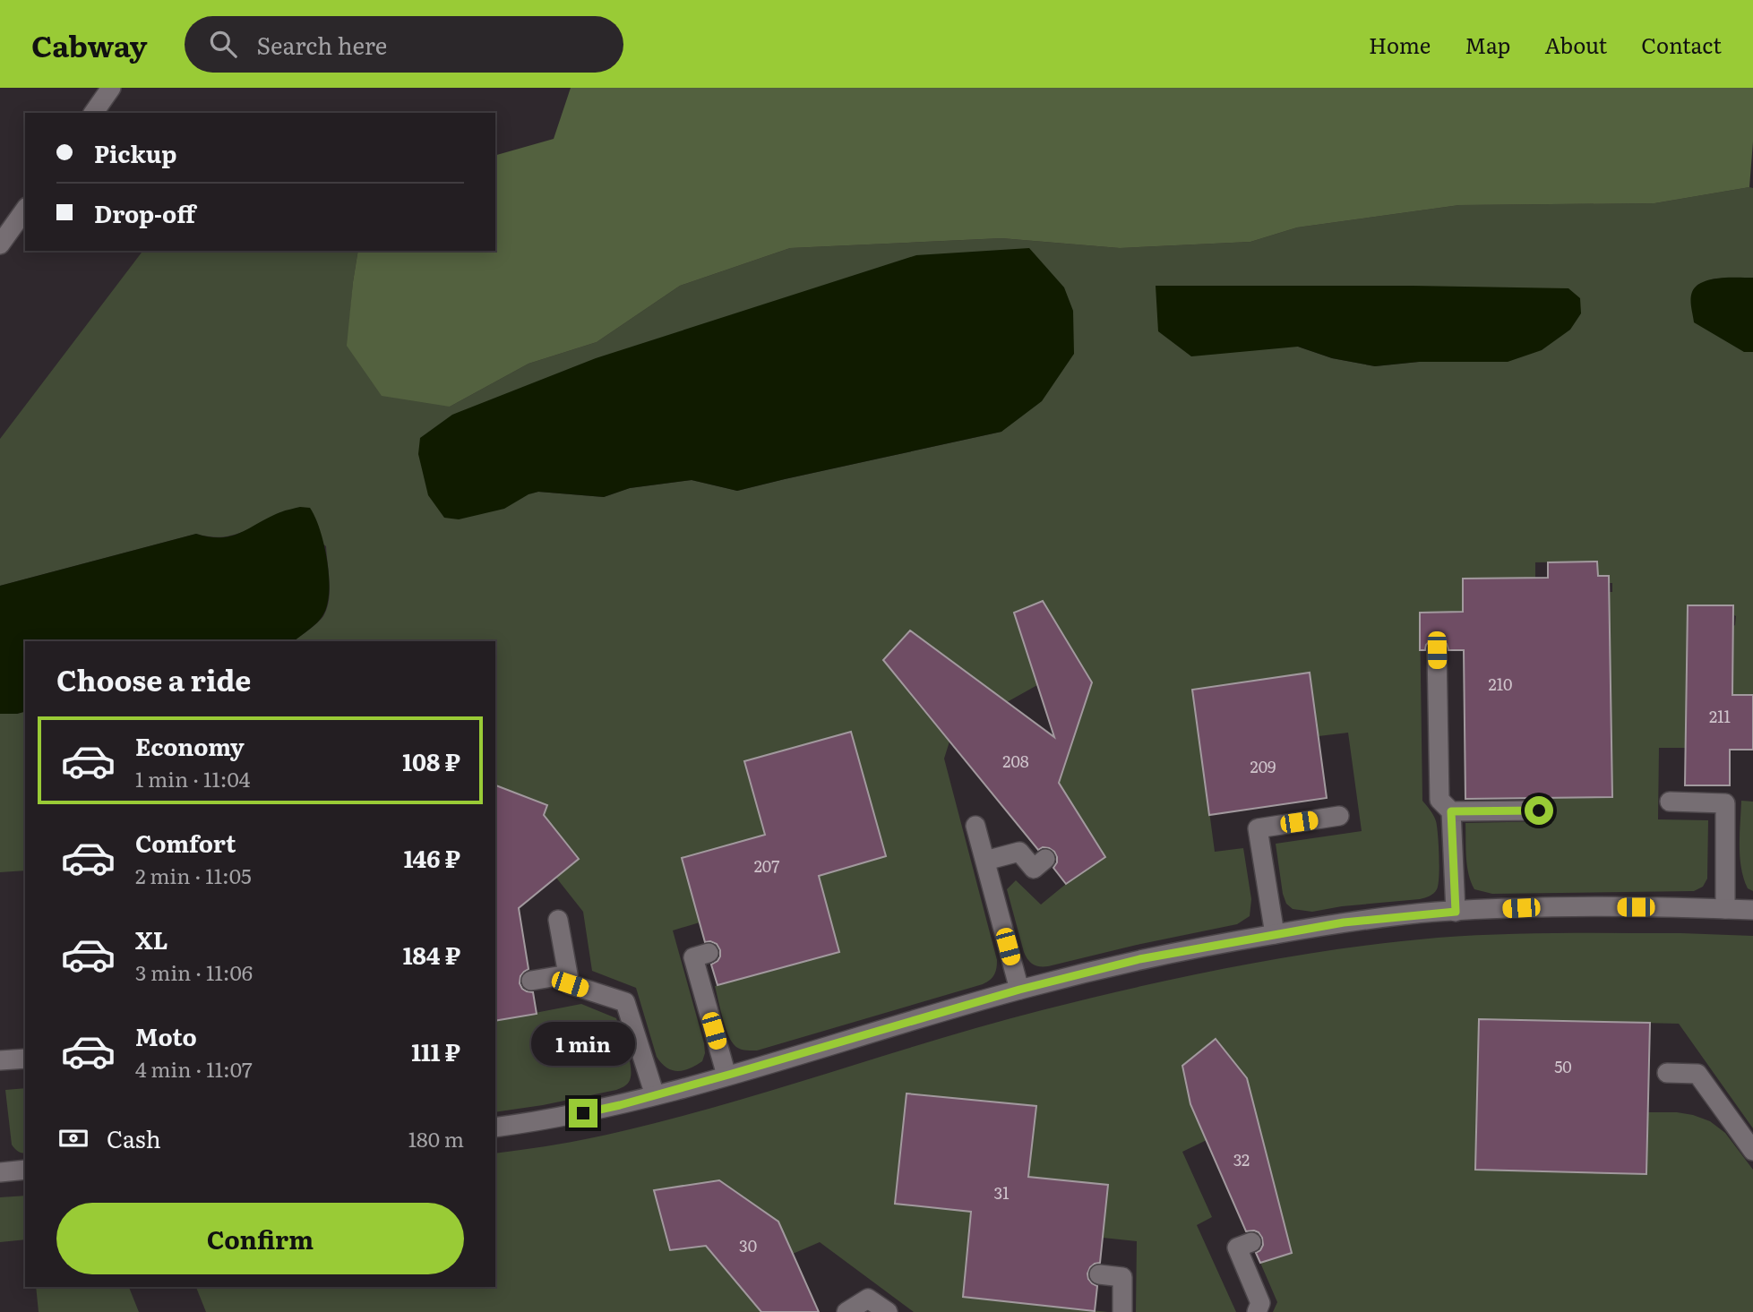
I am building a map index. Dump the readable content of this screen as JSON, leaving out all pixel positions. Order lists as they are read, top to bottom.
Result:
{
  "house_numbers": [
    "210",
    "211",
    "208",
    "209",
    "207",
    "50",
    "32",
    "31",
    "30"
  ],
  "page": {
    "header": "Cabway",
    "search": "Search here",
    "nav": [
      "Home",
      "Map",
      "About",
      "Contact"
    ],
    "banner": ["Pickup", "Drop-off"],
    "heading": "Choose a ride",
    "list": [
      {
        "name": "Economy",
        "note": "1 min · 11:04",
        "value": "108 ₽"
      },
      {
        "name": "Comfort",
        "note": "2 min · 11:05",
        "value": "146 ₽"
      },
      {
        "name": "XL",
        "note": "3 min · 11:06",
        "value": "184 ₽"
      },
      {
        "name": "Moto",
        "note": "4 min · 11:07",
        "value": "111 ₽"
      }
    ],
    "bubble": "1 min",
    "pay": ["Cash", "180 m"],
    "buttons": "Confirm"
  }
}
